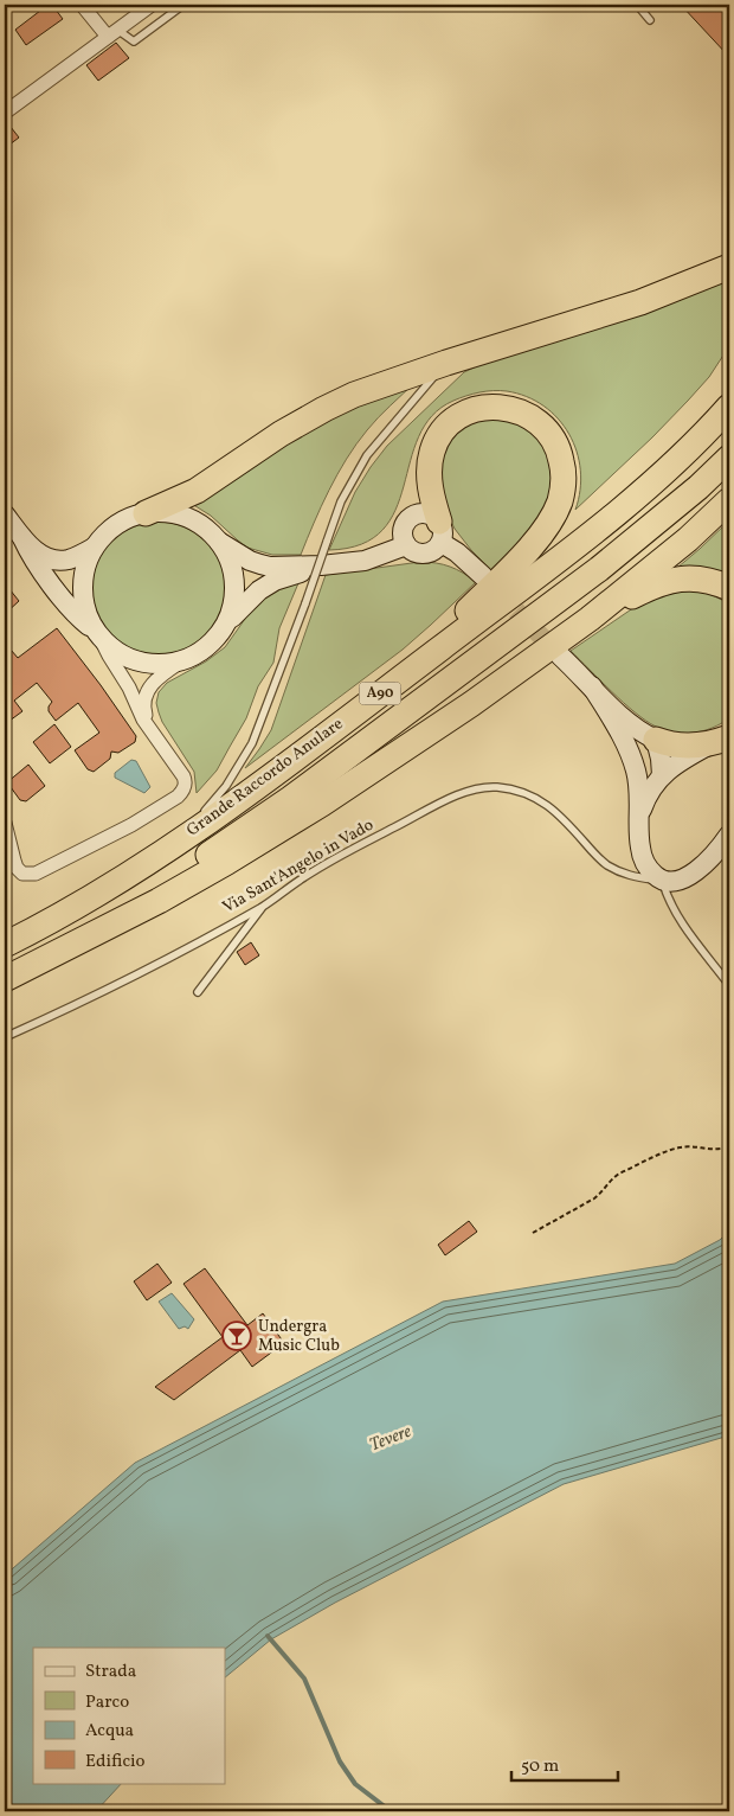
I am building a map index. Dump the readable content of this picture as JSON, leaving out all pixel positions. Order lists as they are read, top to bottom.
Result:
{
  "streets": {
    "highway": ["A90", "Grande Raccordo Anulare"],
    "lane": ["Via Sant'Angelo in Vado"]
  },
  "water": ["Tevere"],
  "places": {
    "bar": ["Undergra Music Club"]
  },
  "legend": [
    "Strada",
    "Parco",
    "Acqua",
    "Edificio"
  ],
  "scale_bar": "50 m"
}
